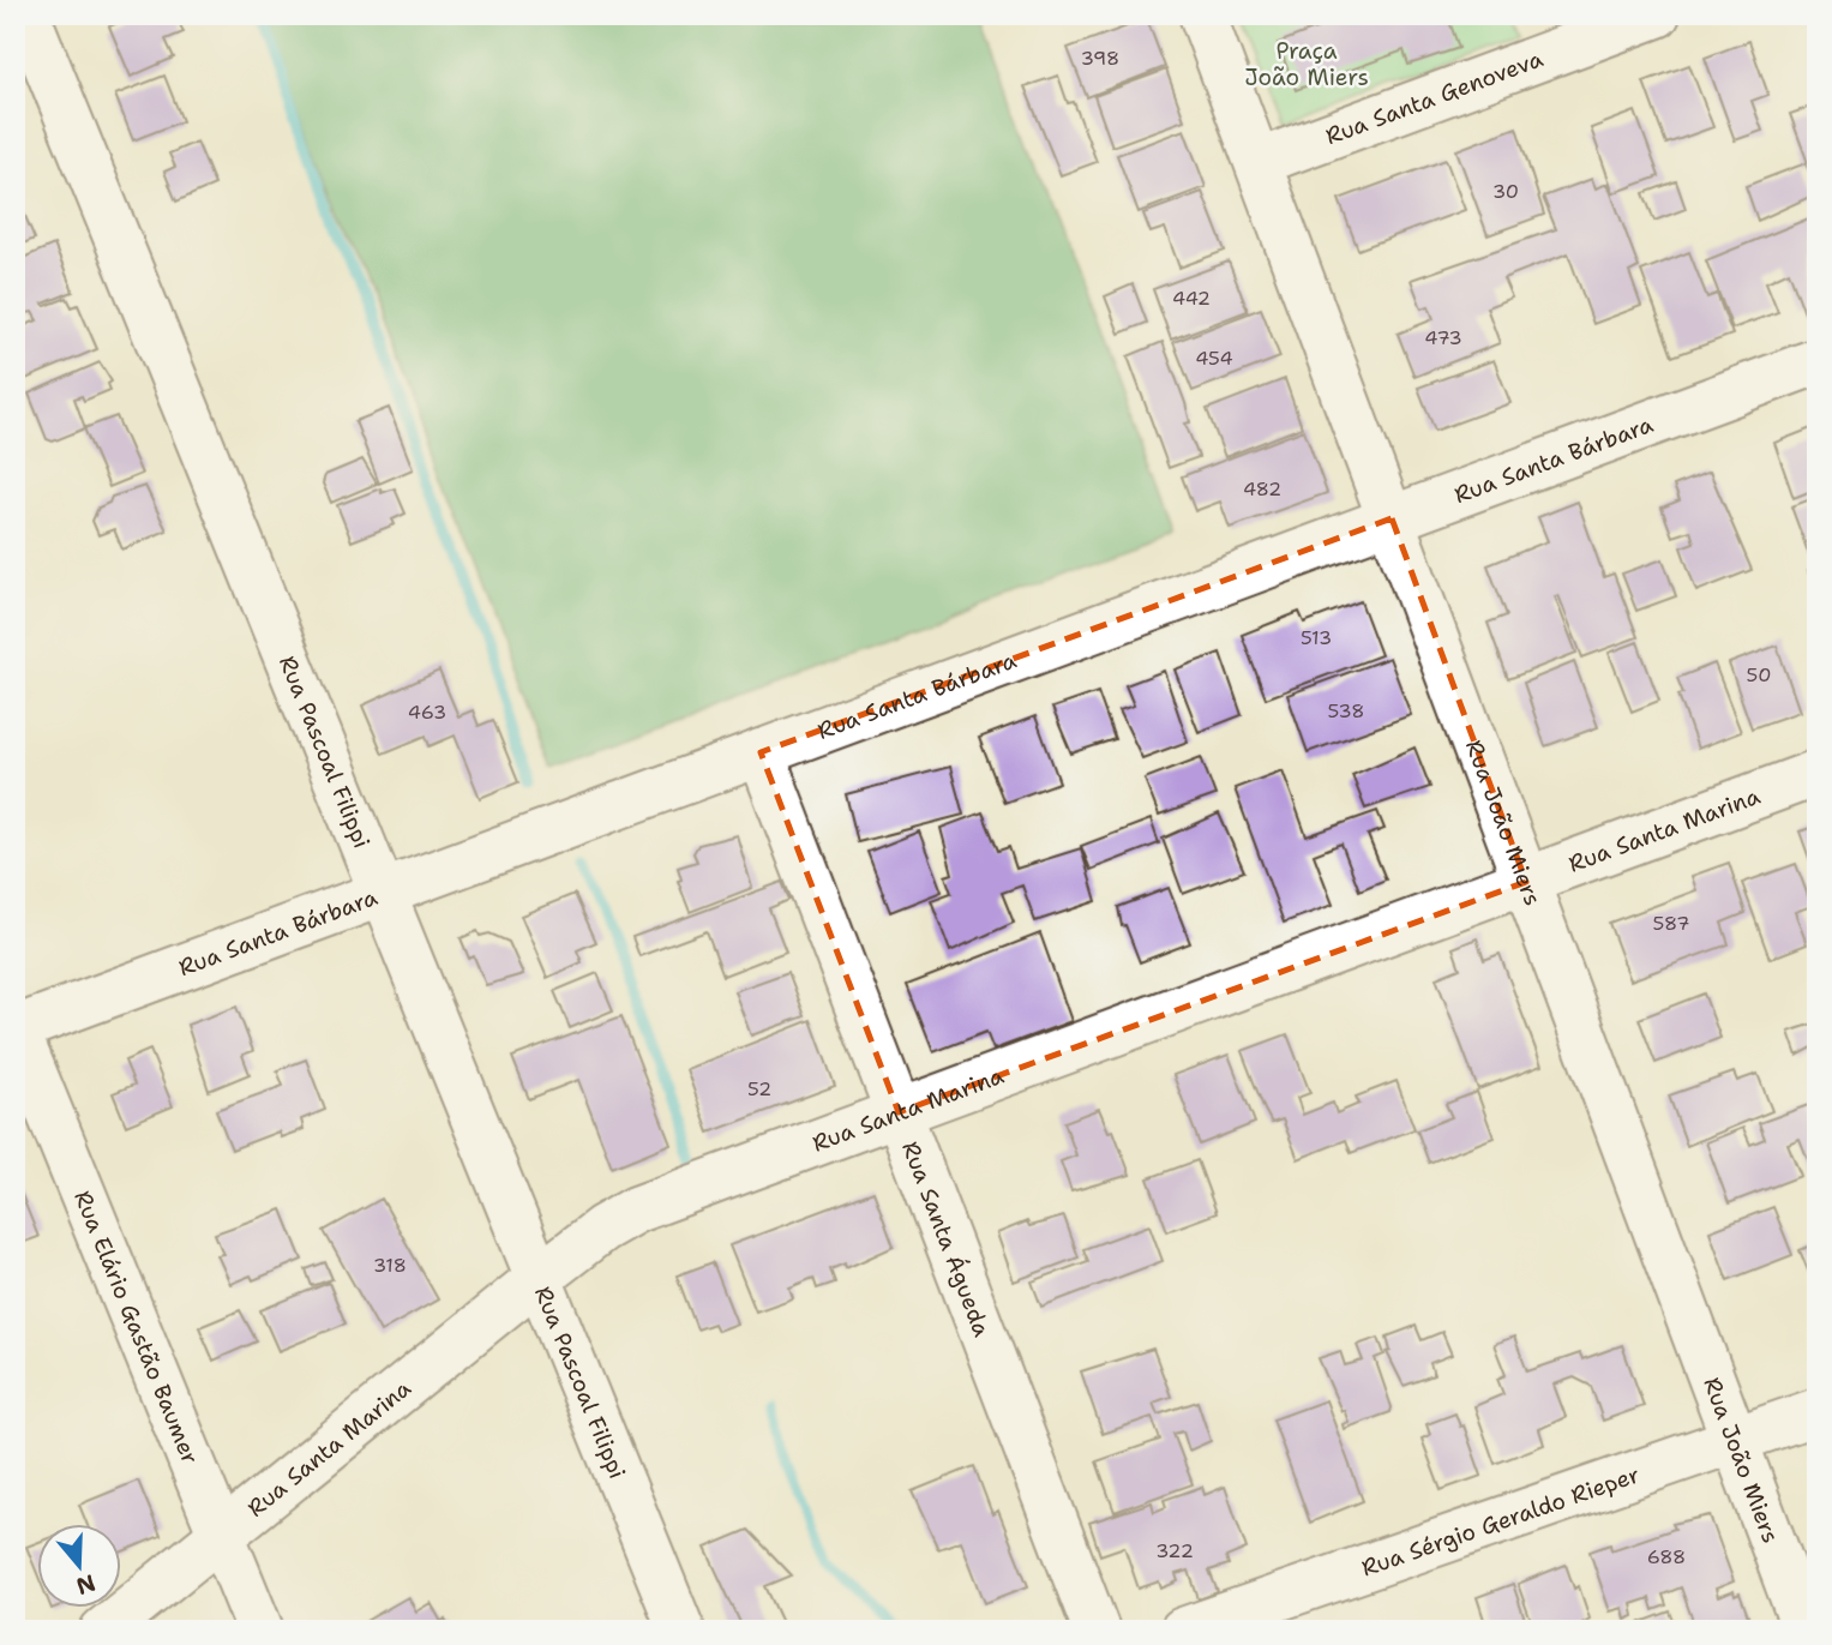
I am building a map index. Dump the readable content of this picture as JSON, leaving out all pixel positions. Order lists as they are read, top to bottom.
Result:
{
  "streets": {
    "street": [
      "Rua Santa Genoveva",
      "Rua Santa Bárbara",
      "Rua Pascoal Filippi",
      "Rua João Miers",
      "Rua Santa Marina",
      "Rua Santa Águeda",
      "Rua Elário Gastão Baumer",
      "Rua Sérgio Geraldo Rieper"
    ]
  },
  "crossings": [
    ["Rua Santa Genoveva", "Rua João Miers"],
    ["Rua Santa Bárbara", "Rua Pascoal Filippi"],
    ["Rua Santa Bárbara", "Rua João Miers"],
    ["Rua Santa Bárbara", "Rua Santa Águeda"],
    ["Rua Santa Bárbara", "Rua Elário Gastão Baumer"],
    ["Rua Pascoal Filippi", "Rua Santa Marina"],
    ["Rua João Miers", "Rua Santa Marina"],
    ["Rua João Miers", "Rua Sérgio Geraldo Rieper"],
    ["Rua Santa Marina", "Rua Santa Águeda"],
    ["Rua Santa Marina", "Rua Elário Gastão Baumer"]
  ],
  "parks": ["Praça João Miers"],
  "house_numbers": [
    "398",
    "30",
    "442",
    "473",
    "454",
    "482",
    "513",
    "50",
    "538",
    "463",
    "587",
    "52",
    "318",
    "322",
    "688"
  ],
  "north": "bottom"
}
